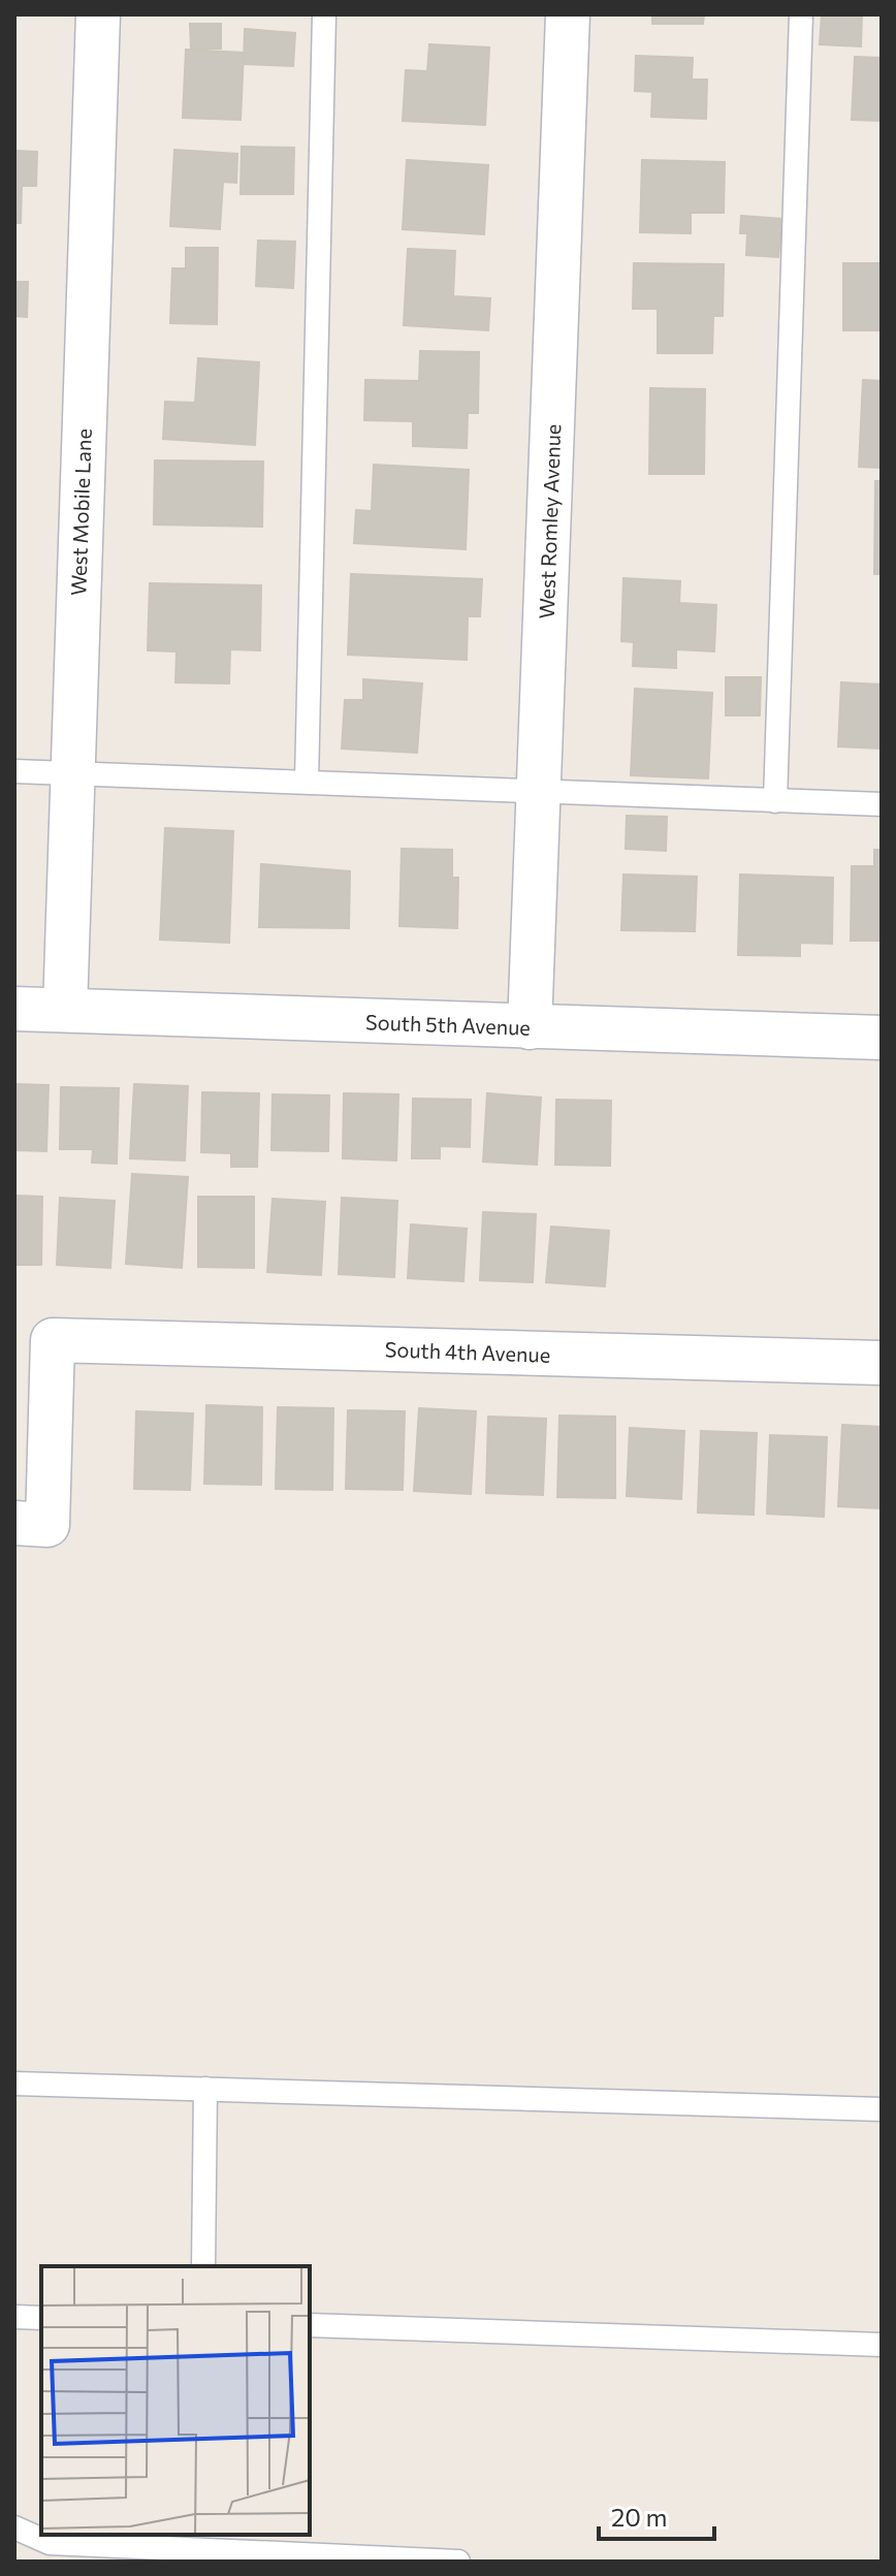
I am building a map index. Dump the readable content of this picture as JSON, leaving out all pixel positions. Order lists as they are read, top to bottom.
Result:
{
  "streets": {
    "street": [
      "West Mobile Lane",
      "West Romley Avenue",
      "South 5th Avenue",
      "South 4th Avenue"
    ]
  },
  "crossings": [
    ["West Mobile Lane", "South 5th Avenue"],
    ["West Romley Avenue", "South 5th Avenue"]
  ],
  "scale_bar": "20 m"
}
